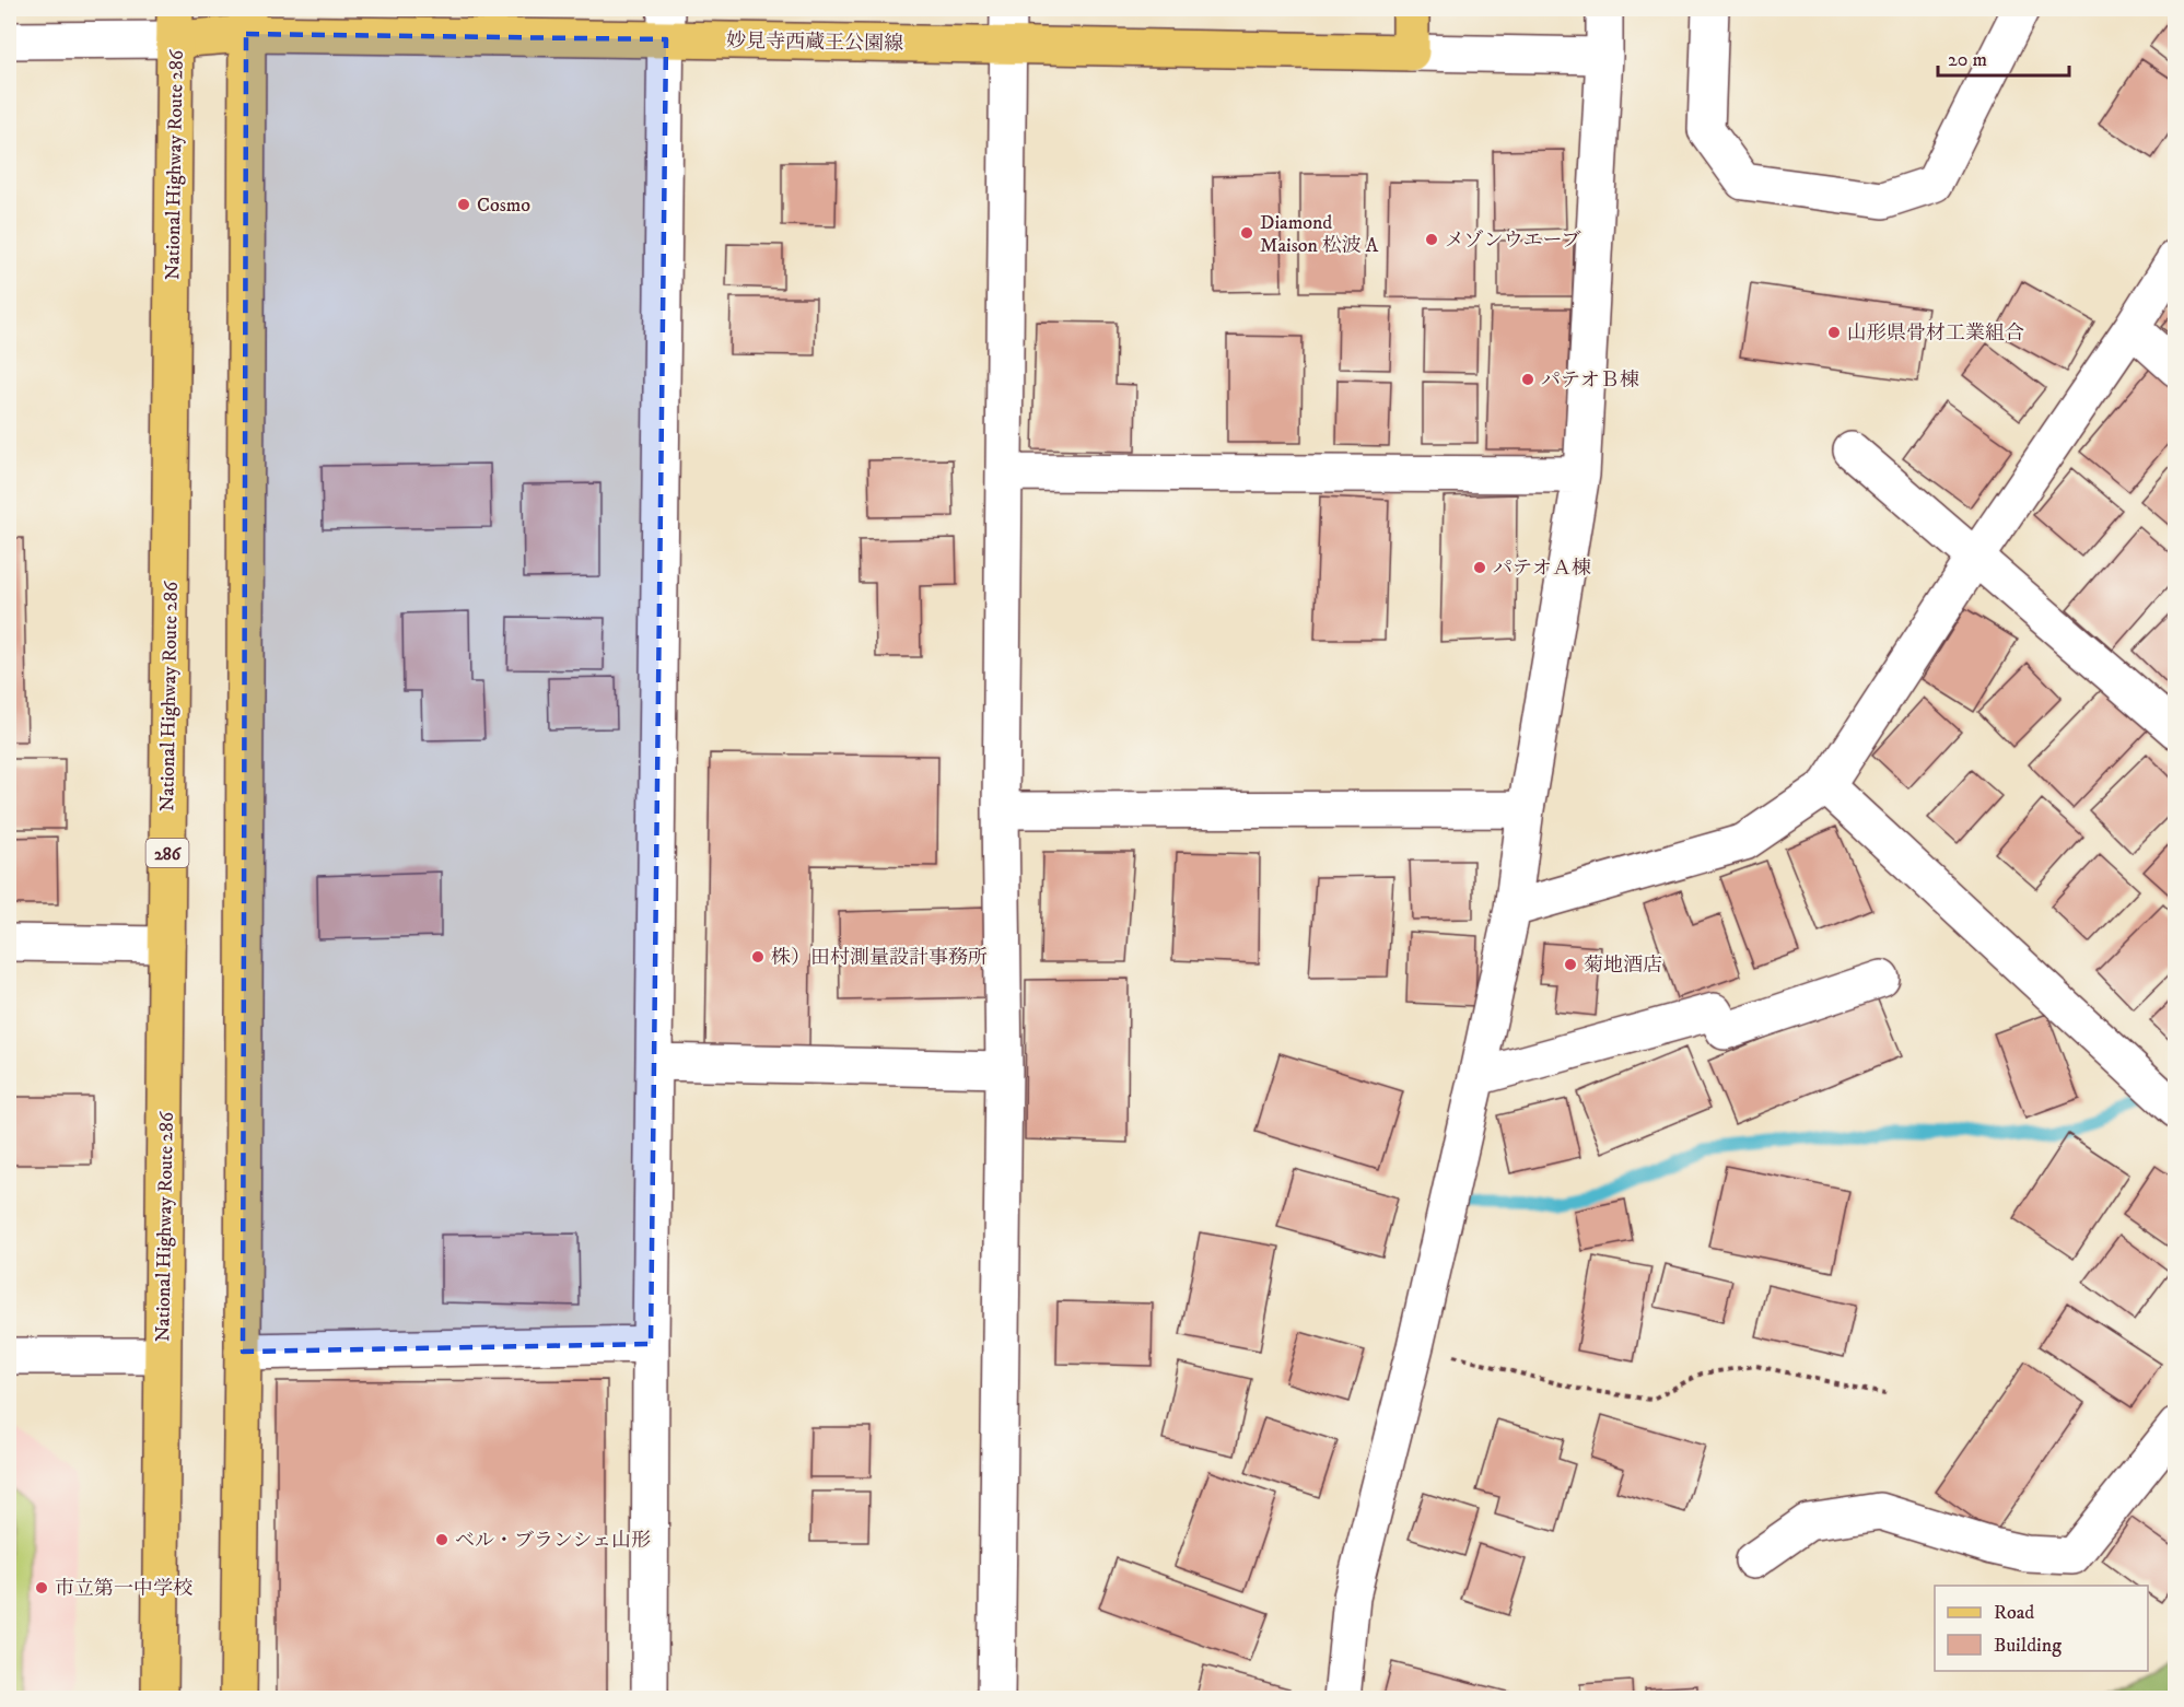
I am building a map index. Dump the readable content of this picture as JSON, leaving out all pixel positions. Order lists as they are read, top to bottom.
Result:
{
  "streets": {
    "main road": ["妙見寺西蔵王公園線", "National Highway Route 286", "286"]
  },
  "crossings": [
    ["妙見寺西蔵王公園線", "National Highway Route 286"]
  ],
  "places": [
    "Cosmo",
    "Diamond Maison 松波 A",
    "メゾンウエーブ",
    "山形県骨材工業組合",
    "パテオＢ棟",
    "パテオＡ棟",
    "株）田村測量設計事務所",
    "菊地酒店",
    "ベル・ブランシェ山形",
    "市立第一中学校"
  ],
  "legend": ["Road", "Building"],
  "scale_bar": "20 m"
}
